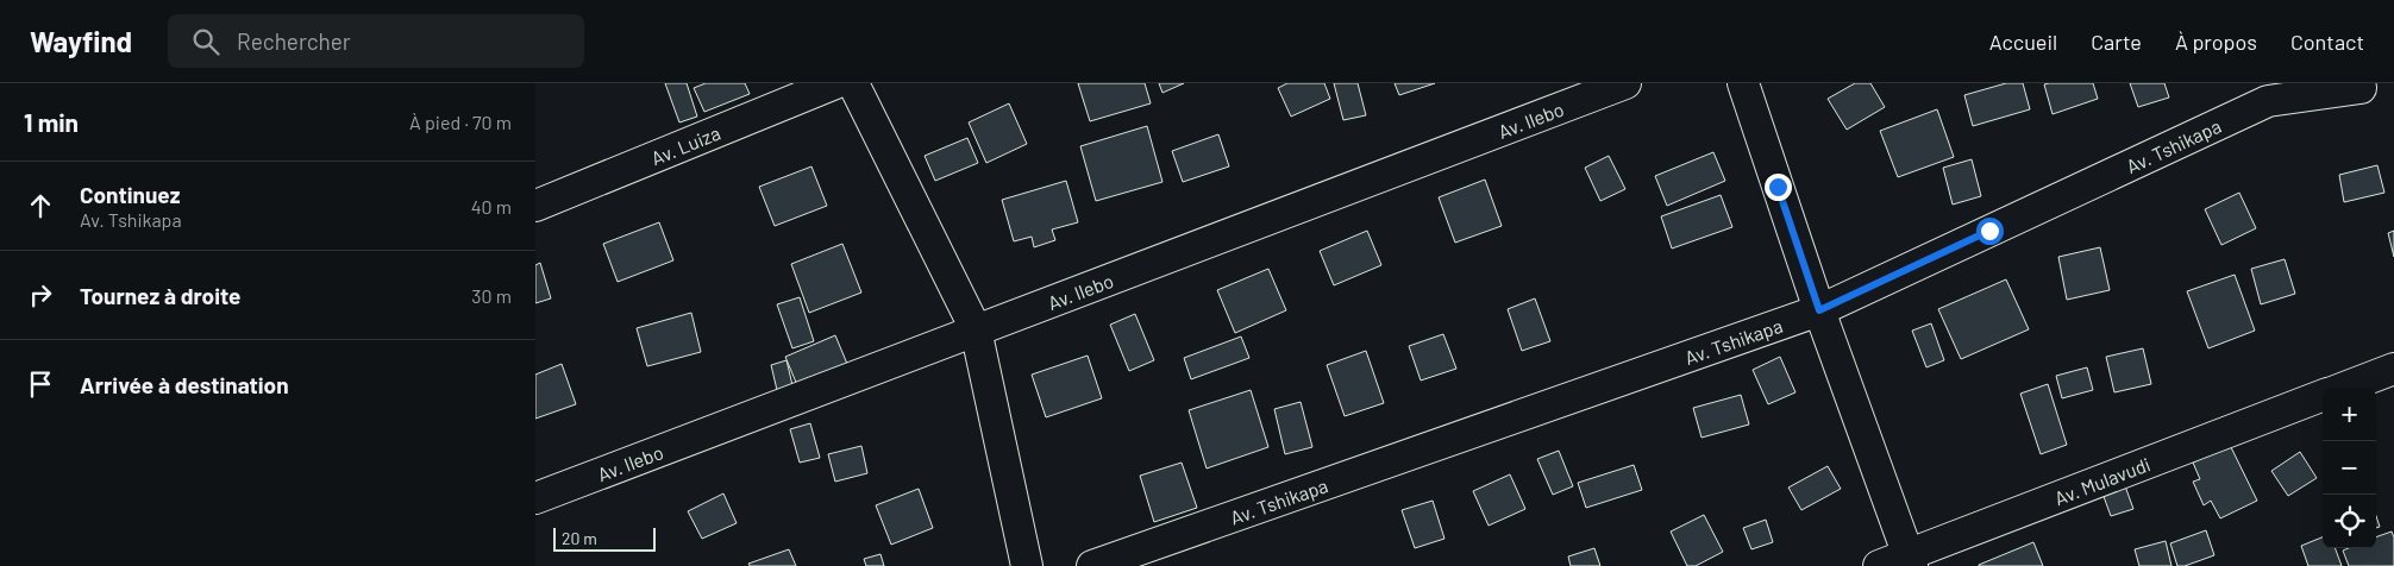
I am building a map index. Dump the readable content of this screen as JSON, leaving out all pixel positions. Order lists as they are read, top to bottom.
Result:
{
  "streets": {
    "street": [
      "Av. Ilebo",
      "Av. Luiza",
      "Av. Tshikapa",
      "Av. Mulavudi"
    ]
  },
  "scale_bar": "20 m",
  "page": {
    "header": "Wayfind",
    "search": "Rechercher",
    "nav": [
      "Accueil",
      "Carte",
      "À propos",
      "Contact"
    ],
    "heading": ["1 min", "À pied · 70 m"],
    "list": [
      ["Continuez", "Av. Tshikapa", "40 m"],
      ["Tournez à droite", "30 m"],
      "Arrivée à destination"
    ],
    "map_buttons": ["+", "−"],
    "scale": "20 m"
  }
}
